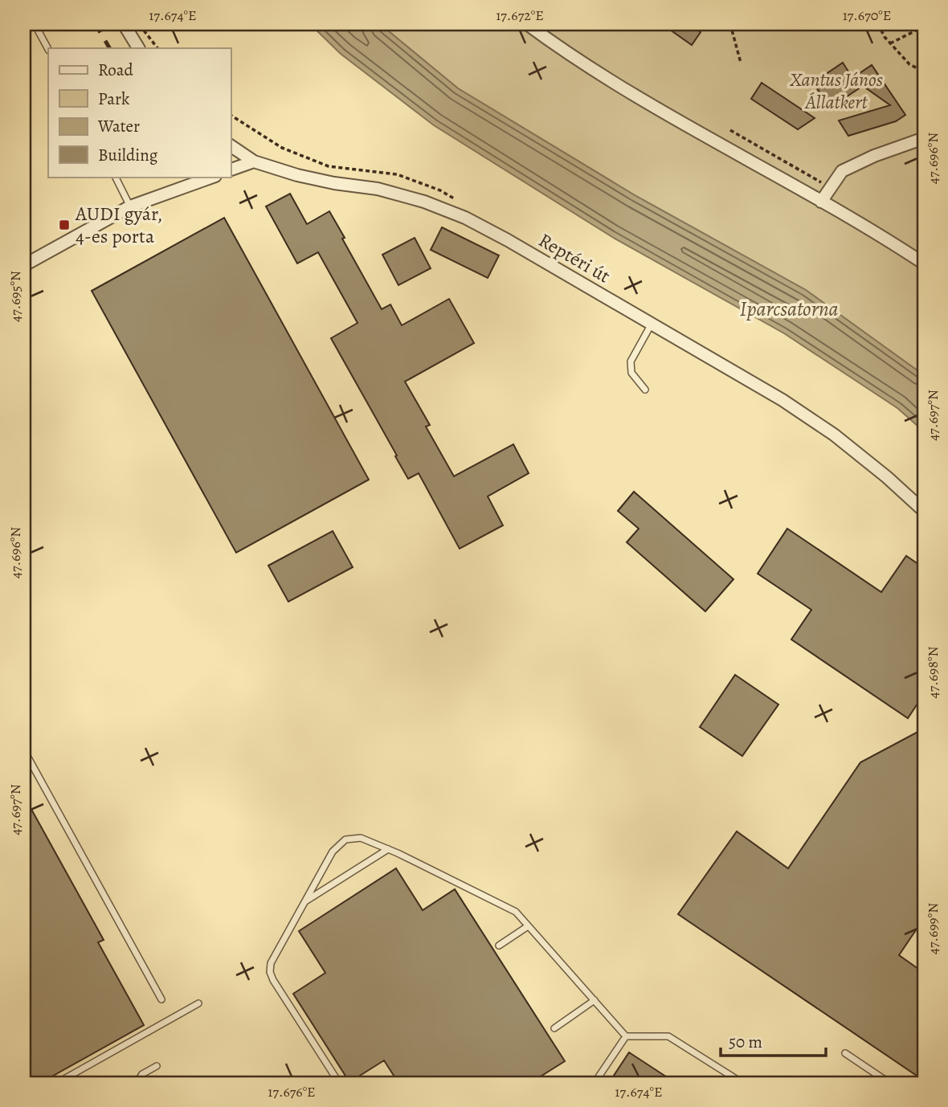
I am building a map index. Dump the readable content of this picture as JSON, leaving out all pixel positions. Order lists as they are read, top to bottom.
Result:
{
  "streets": {
    "street": ["Reptéri út"]
  },
  "water": ["Iparcsatorna"],
  "parks": ["Xantus János Állatkert"],
  "places": {
    "transit": ["AUDI gyár, 4-es porta"]
  },
  "legend": [
    "Road",
    "Park",
    "Water",
    "Building"
  ],
  "scale_bar": "50 m",
  "coordinates": [
    "17.674°E",
    "17.672°E",
    "17.670°E",
    "47.696°N",
    "47.695°N",
    "47.697°N",
    "47.698°N",
    "47.699°N",
    "17.676°E"
  ]
}
